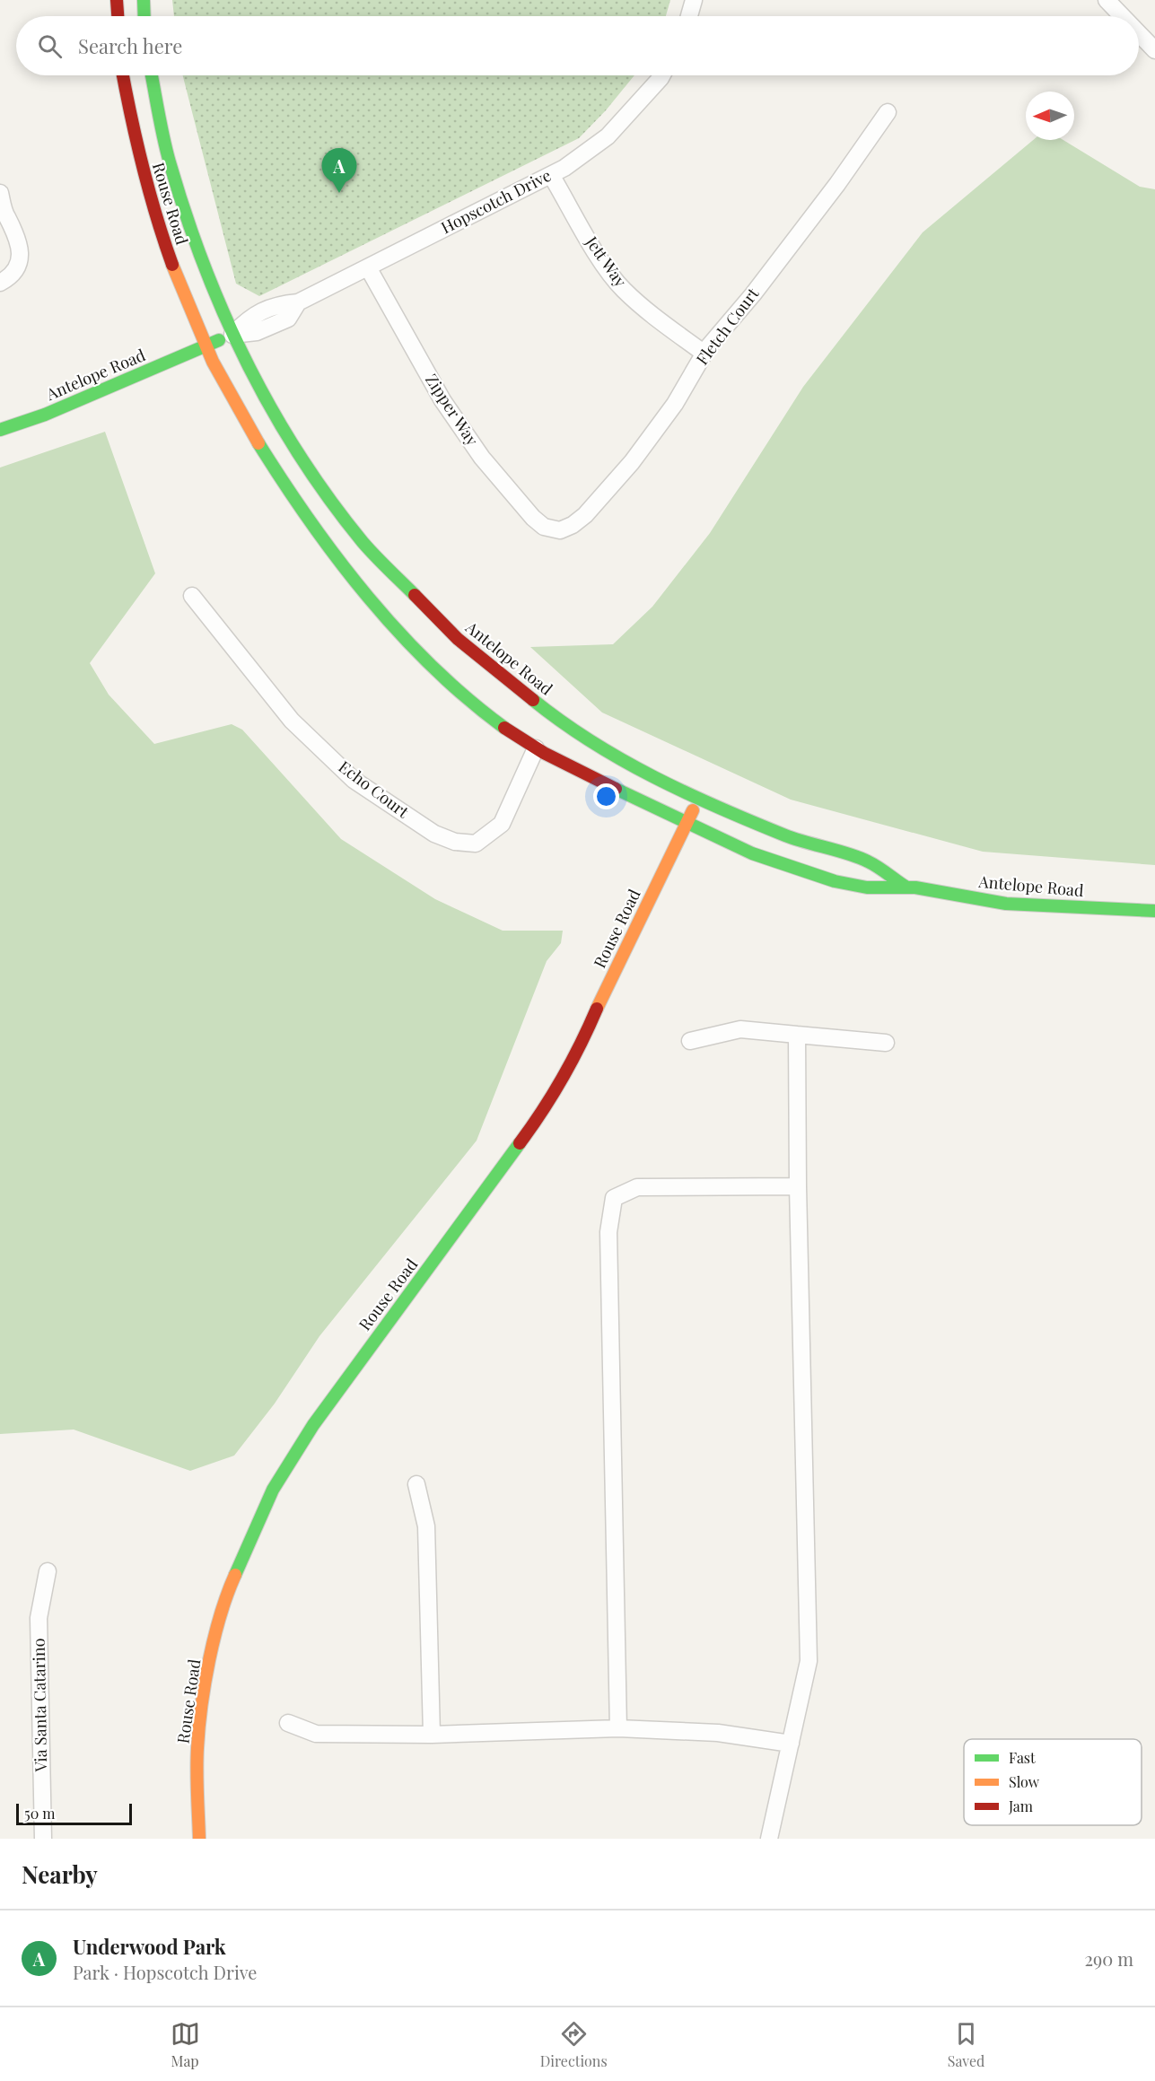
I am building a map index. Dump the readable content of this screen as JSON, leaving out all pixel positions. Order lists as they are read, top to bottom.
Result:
{
  "streets": {
    "street": [
      "Hopscotch Drive",
      "Rouse Road",
      "Jett Way",
      "Fletch Court",
      "Antelope Road",
      "Zipper Way",
      "Echo Court",
      "Via Santa Catarino"
    ]
  },
  "crossings": [
    ["Hopscotch Drive", "Rouse Road"],
    ["Hopscotch Drive", "Jett Way"],
    ["Hopscotch Drive", "Antelope Road"],
    ["Hopscotch Drive", "Zipper Way"],
    ["Rouse Road", "Antelope Road"],
    ["Jett Way", "Fletch Court"],
    ["Fletch Court", "Zipper Way"],
    ["Antelope Road", "Echo Court"]
  ],
  "legend": ["Fast", "Slow", "Jam"],
  "scale_bar": "50 m",
  "north": "left",
  "page": {
    "search": "Search here",
    "pins": "A",
    "scale": "50 m",
    "heading": "Nearby",
    "list": [
      {
        "mark": "A",
        "name": "Underwood Park",
        "note": "Park · Hopscotch Drive",
        "value": "290 m"
      }
    ],
    "nav": ["Map", "Directions", "Saved"]
  }
}
